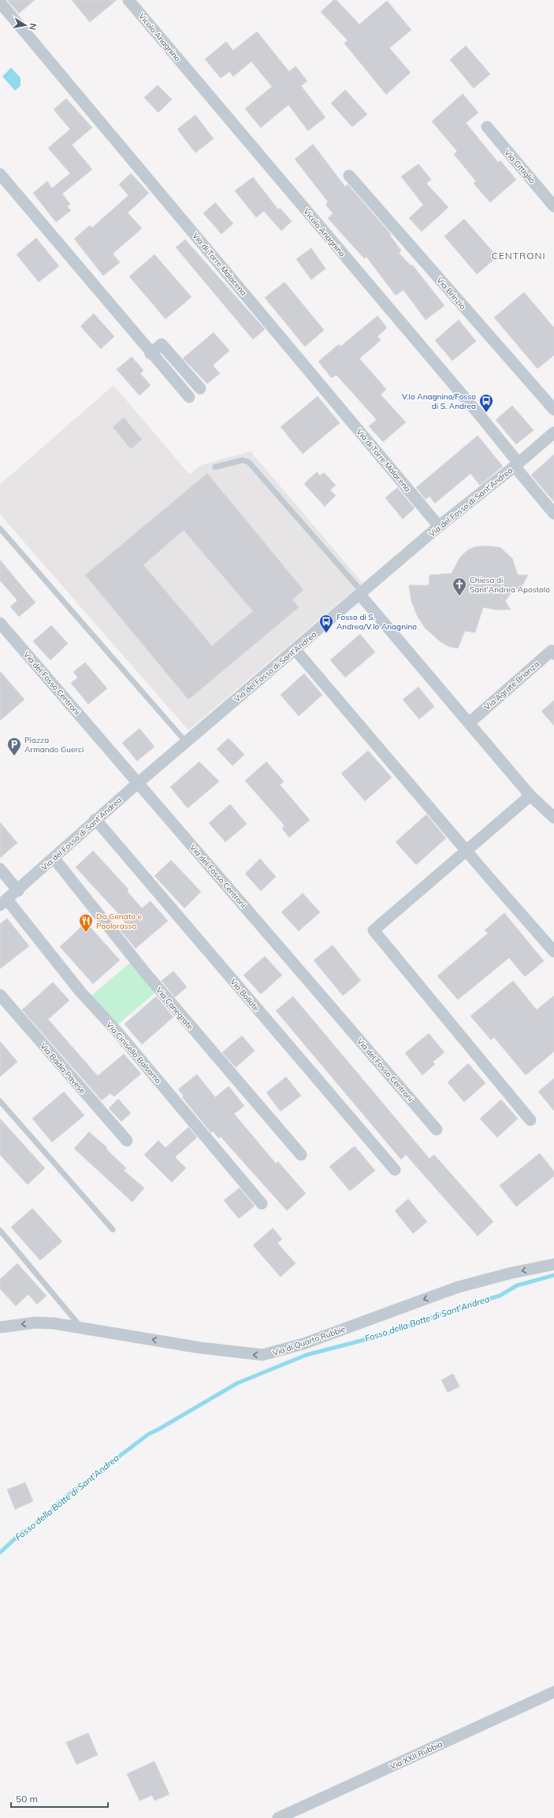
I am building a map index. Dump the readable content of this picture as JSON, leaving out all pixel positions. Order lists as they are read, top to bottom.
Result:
{
  "streets": {
    "street": [
      "Vicolo Anagnino",
      "Via Cittiglio",
      "Via di Torre Malacena",
      "Via Brinzio",
      "Via del Fosso di Sant'Andrea",
      "Via del Fosso Centroni",
      "Via Agrate Brianza",
      "Via Bollate",
      "Via Canegrate",
      "Via Cinisello Balsamo",
      "Via Badia Pavese",
      "Via di Quarto Rubbie",
      "Via XXII Rubbia"
    ]
  },
  "crossings": [
    ["Vicolo Anagnino", "Via del Fosso di Sant'Andrea"],
    ["Via di Torre Malacena", "Via del Fosso di Sant'Andrea"],
    ["Via del Fosso di Sant'Andrea", "Via del Fosso Centroni"],
    ["Via del Fosso di Sant'Andrea", "Via Bollate"],
    ["Via del Fosso di Sant'Andrea", "Via Canegrate"],
    ["Via del Fosso di Sant'Andrea", "Via Cinisello Balsamo"]
  ],
  "one_way": ["Via di Quarto Rubbie"],
  "districts": ["CENTRONI"],
  "water": ["Fosso della Botte di Sant'Andrea"],
  "places": {
    "bus stop": ["V.lo Anagnino/Fosso di S. Andrea", "Fosso di S. Andrea/V.lo Anagnino"],
    "church": ["Chiesa di Sant'Andrea Apostolo"],
    "parking": ["Piazza Armando Guerci"],
    "restaurant": ["Da Genato e Paolorasso"]
  },
  "scale_bar": "50 m",
  "north": "right"
}
